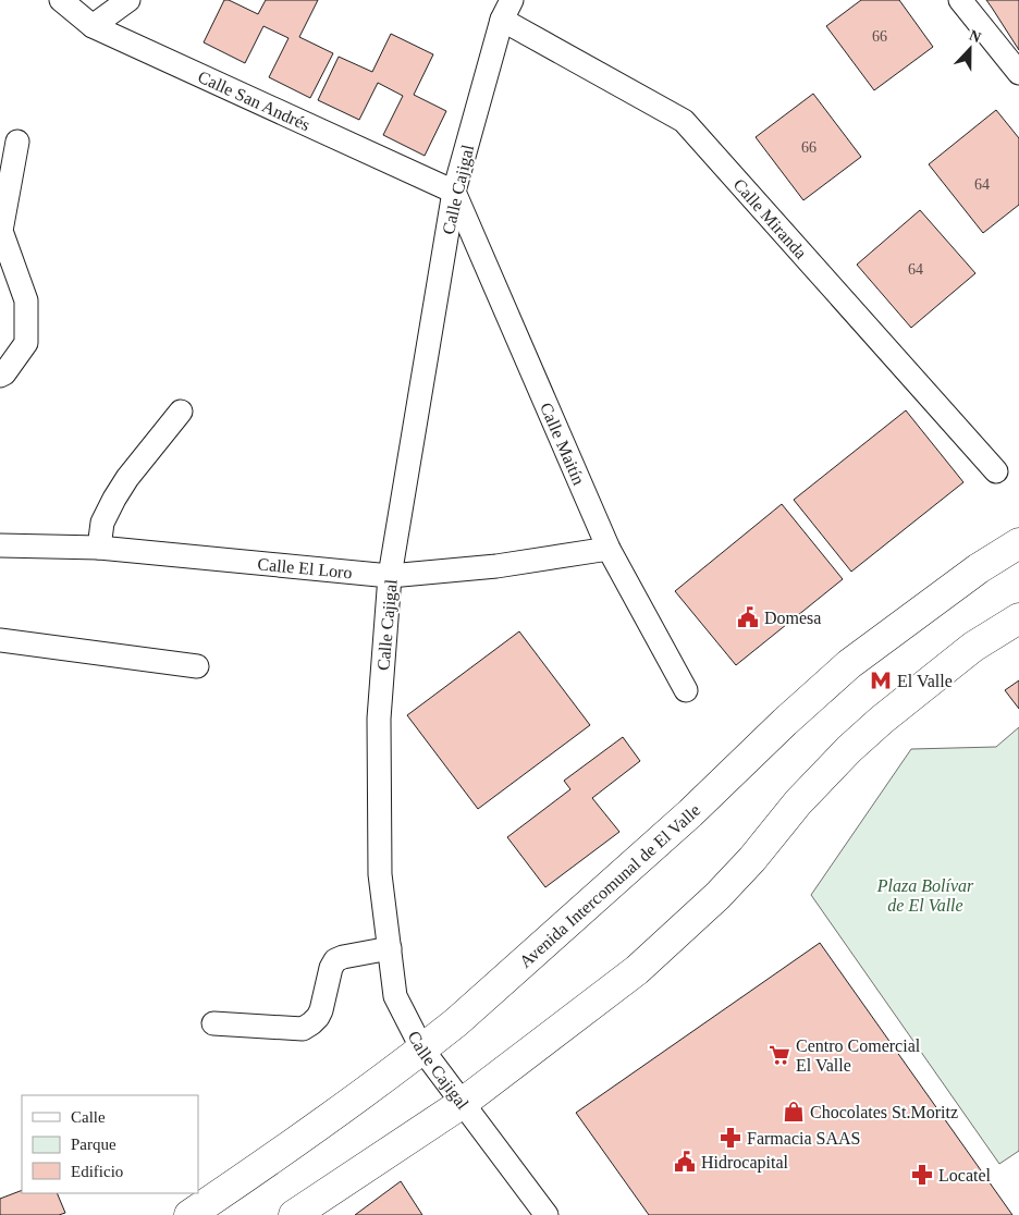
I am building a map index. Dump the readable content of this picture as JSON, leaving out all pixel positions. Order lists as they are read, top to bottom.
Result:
{
  "streets": {
    "main road": ["Avenida Intercomunal de El Valle"],
    "street": [
      "Calle San Andrés",
      "Calle Cajigal",
      "Calle Miranda",
      "Calle Maitín",
      "Calle El Loro"
    ]
  },
  "crossings": [
    ["Calle San Andrés", "Calle Cajigal"],
    ["Calle San Andrés", "Calle Maitín"],
    ["Calle Cajigal", "Calle Miranda"],
    ["Calle Cajigal", "Calle Maitín"],
    ["Calle Cajigal", "Calle El Loro"],
    ["Calle Cajigal", "Avenida Intercomunal de El Valle"],
    ["Calle Maitín", "Calle El Loro"]
  ],
  "parks": ["Plaza Bolívar de El Valle"],
  "places": {
    "public building": ["Domesa", "Hidrocapital"],
    "metro station": ["El Valle"],
    "supermarket": ["Centro Comercial El Valle"],
    "shop": ["Chocolates St.Moritz"],
    "pharmacy": ["Farmacia SAAS", "Locatel"]
  },
  "house_numbers": [
    "66",
    "66",
    "64",
    "64"
  ],
  "legend": ["Calle", "Parque", "Edificio"],
  "north": "top"
}
